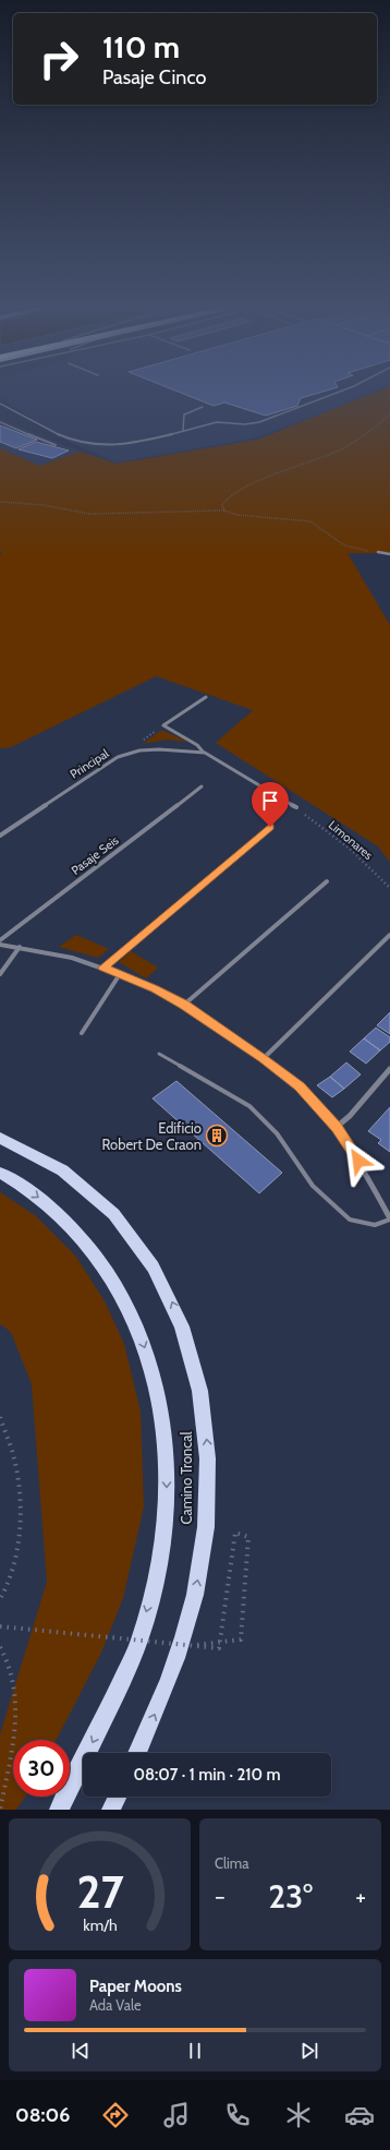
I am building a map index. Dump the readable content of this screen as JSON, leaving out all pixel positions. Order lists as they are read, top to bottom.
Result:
{
  "streets": {
    "main road": ["Camino Troncal"],
    "street": ["Principal", "Pasaje Seis"],
    "path": ["Limonares"]
  },
  "crossings": [
    ["Principal", "Limonares"]
  ],
  "places": {
    "building": ["Edificio Robert De Craon"]
  },
  "page": {
    "turn": ["110 m", "Pasaje Cinco"],
    "limit": "30",
    "trip": "08:07 · 1 min · 210 m",
    "tile": "Clima",
    "heat": ["−", "23°", "+"],
    "song": ["Paper Moons", "Ada Vale"],
    "tabs": "08:06",
    "gauge": ["27", "km/h"]
  }
}
